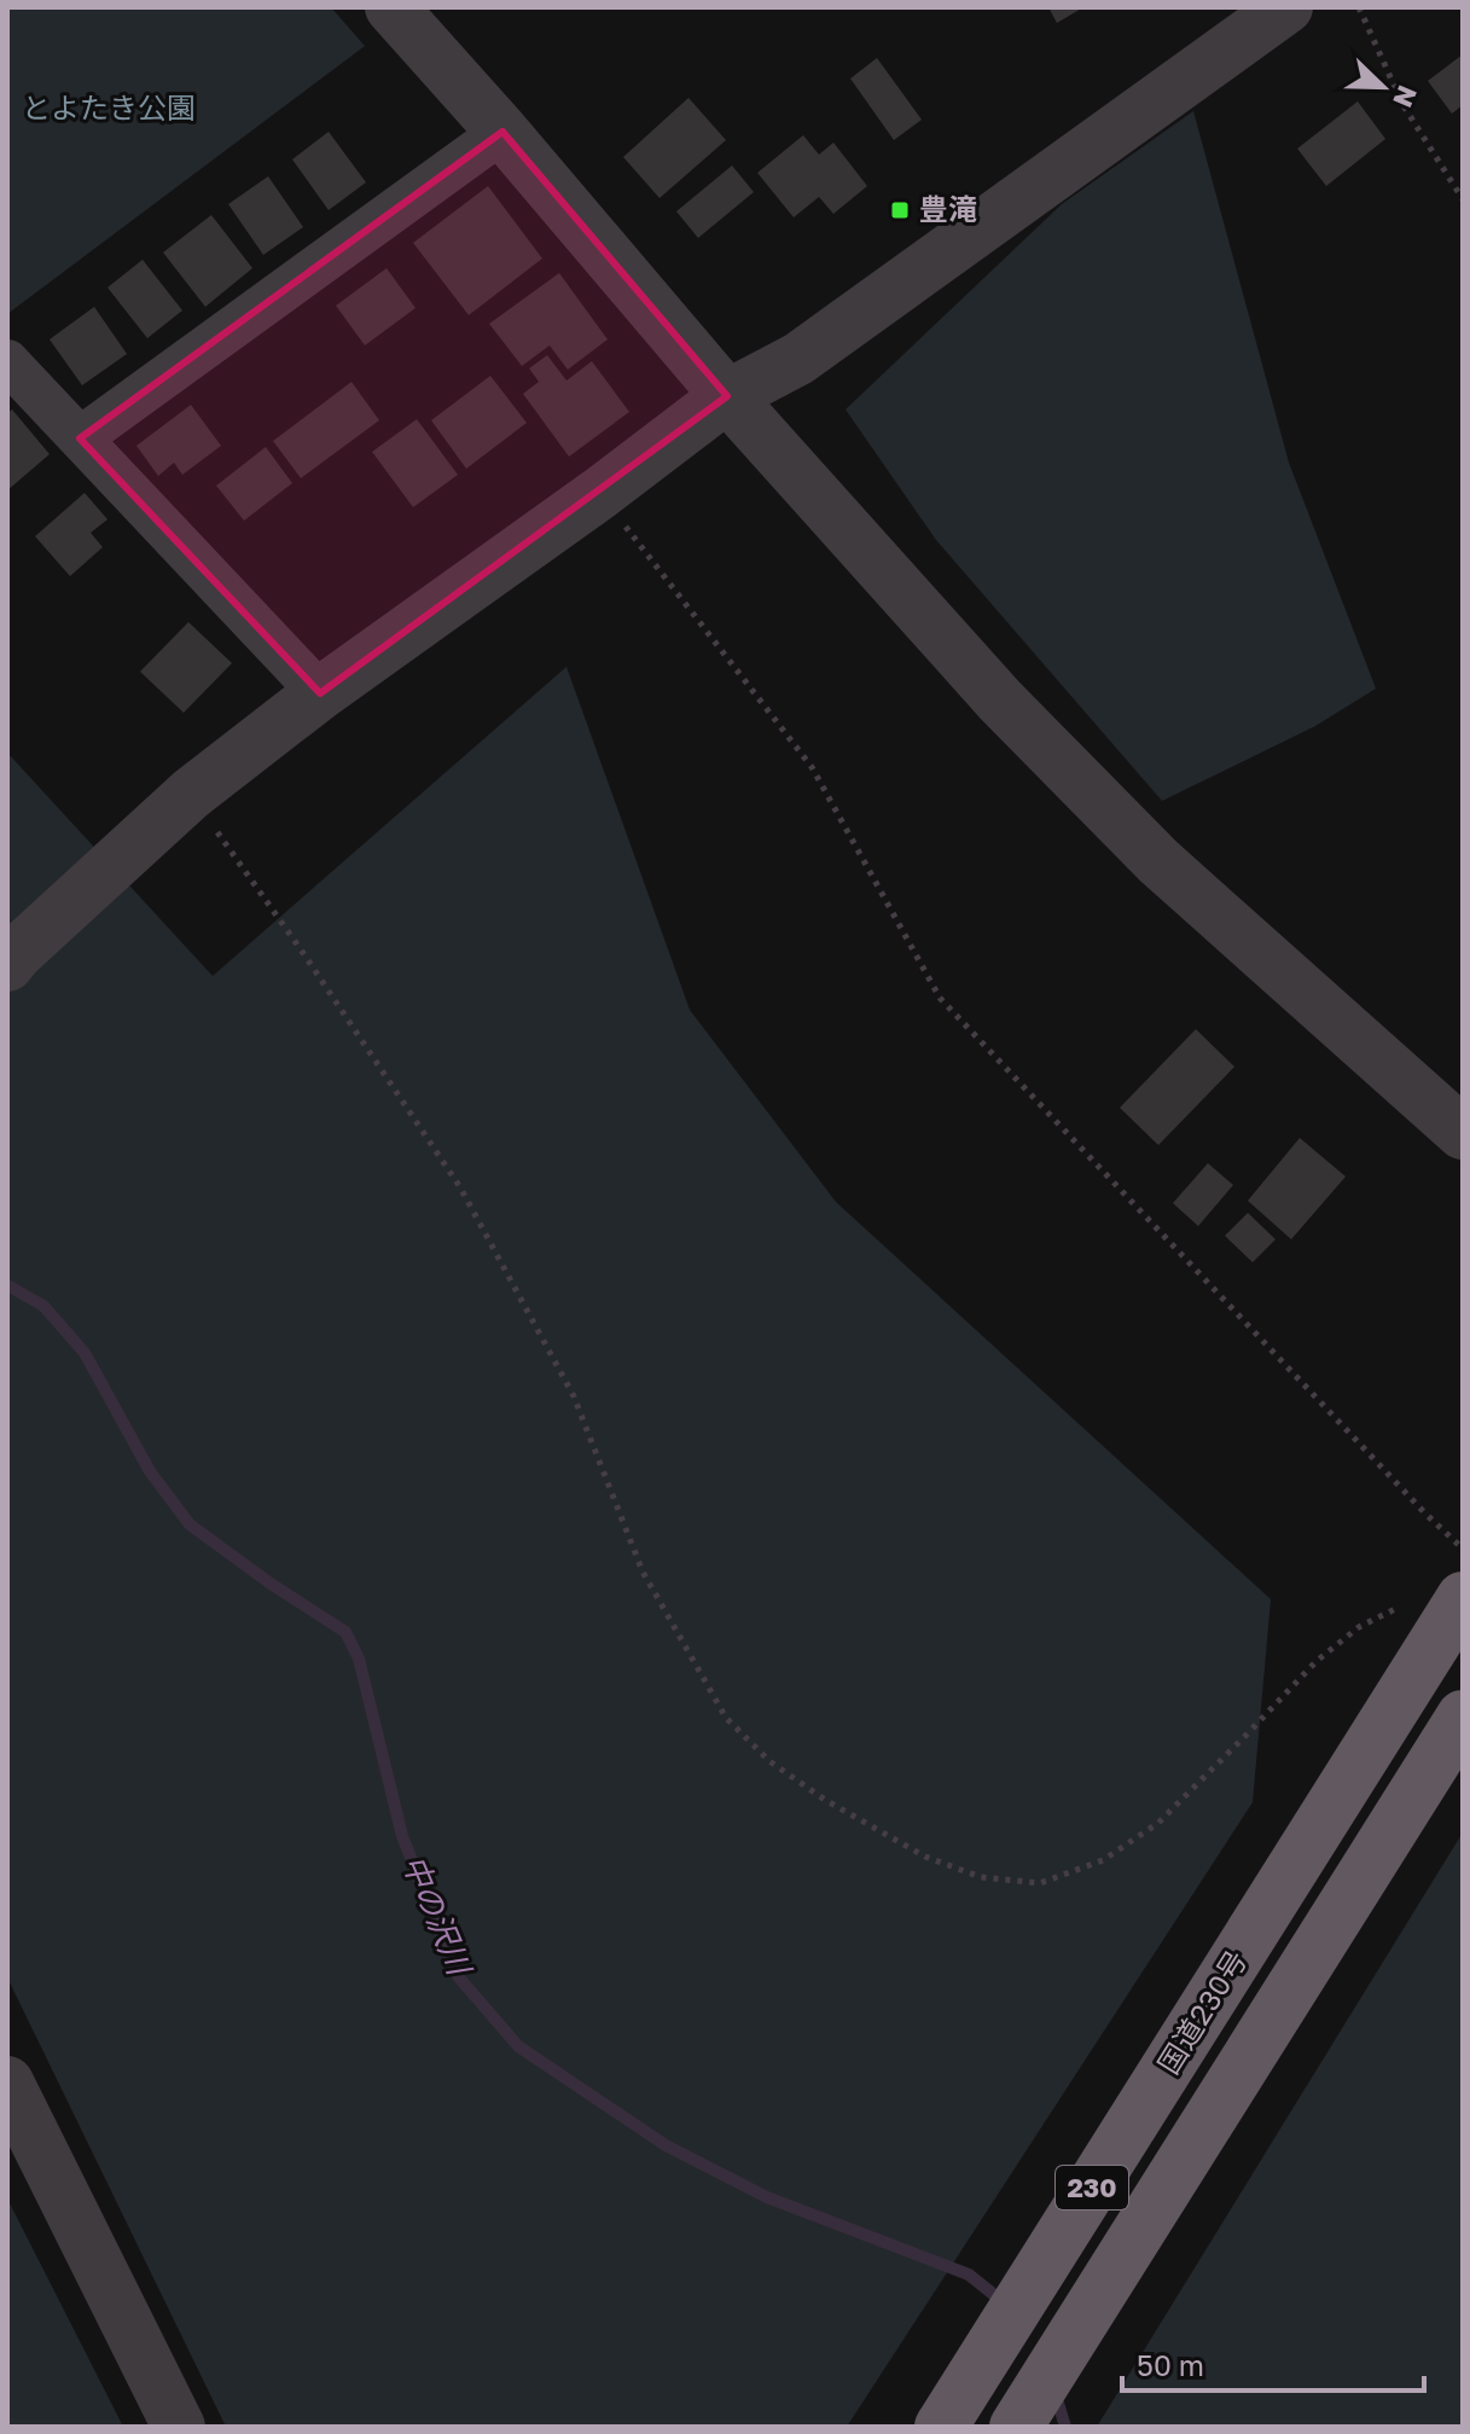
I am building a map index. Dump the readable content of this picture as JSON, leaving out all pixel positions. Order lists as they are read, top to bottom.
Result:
{
  "streets": {
    "highway": ["国道230号", "230"]
  },
  "water": ["中の沢川"],
  "parks": ["とよたき公園"],
  "places": {
    "transit": ["豊滝"]
  },
  "scale_bar": "50 m",
  "north": "bottom right"
}
